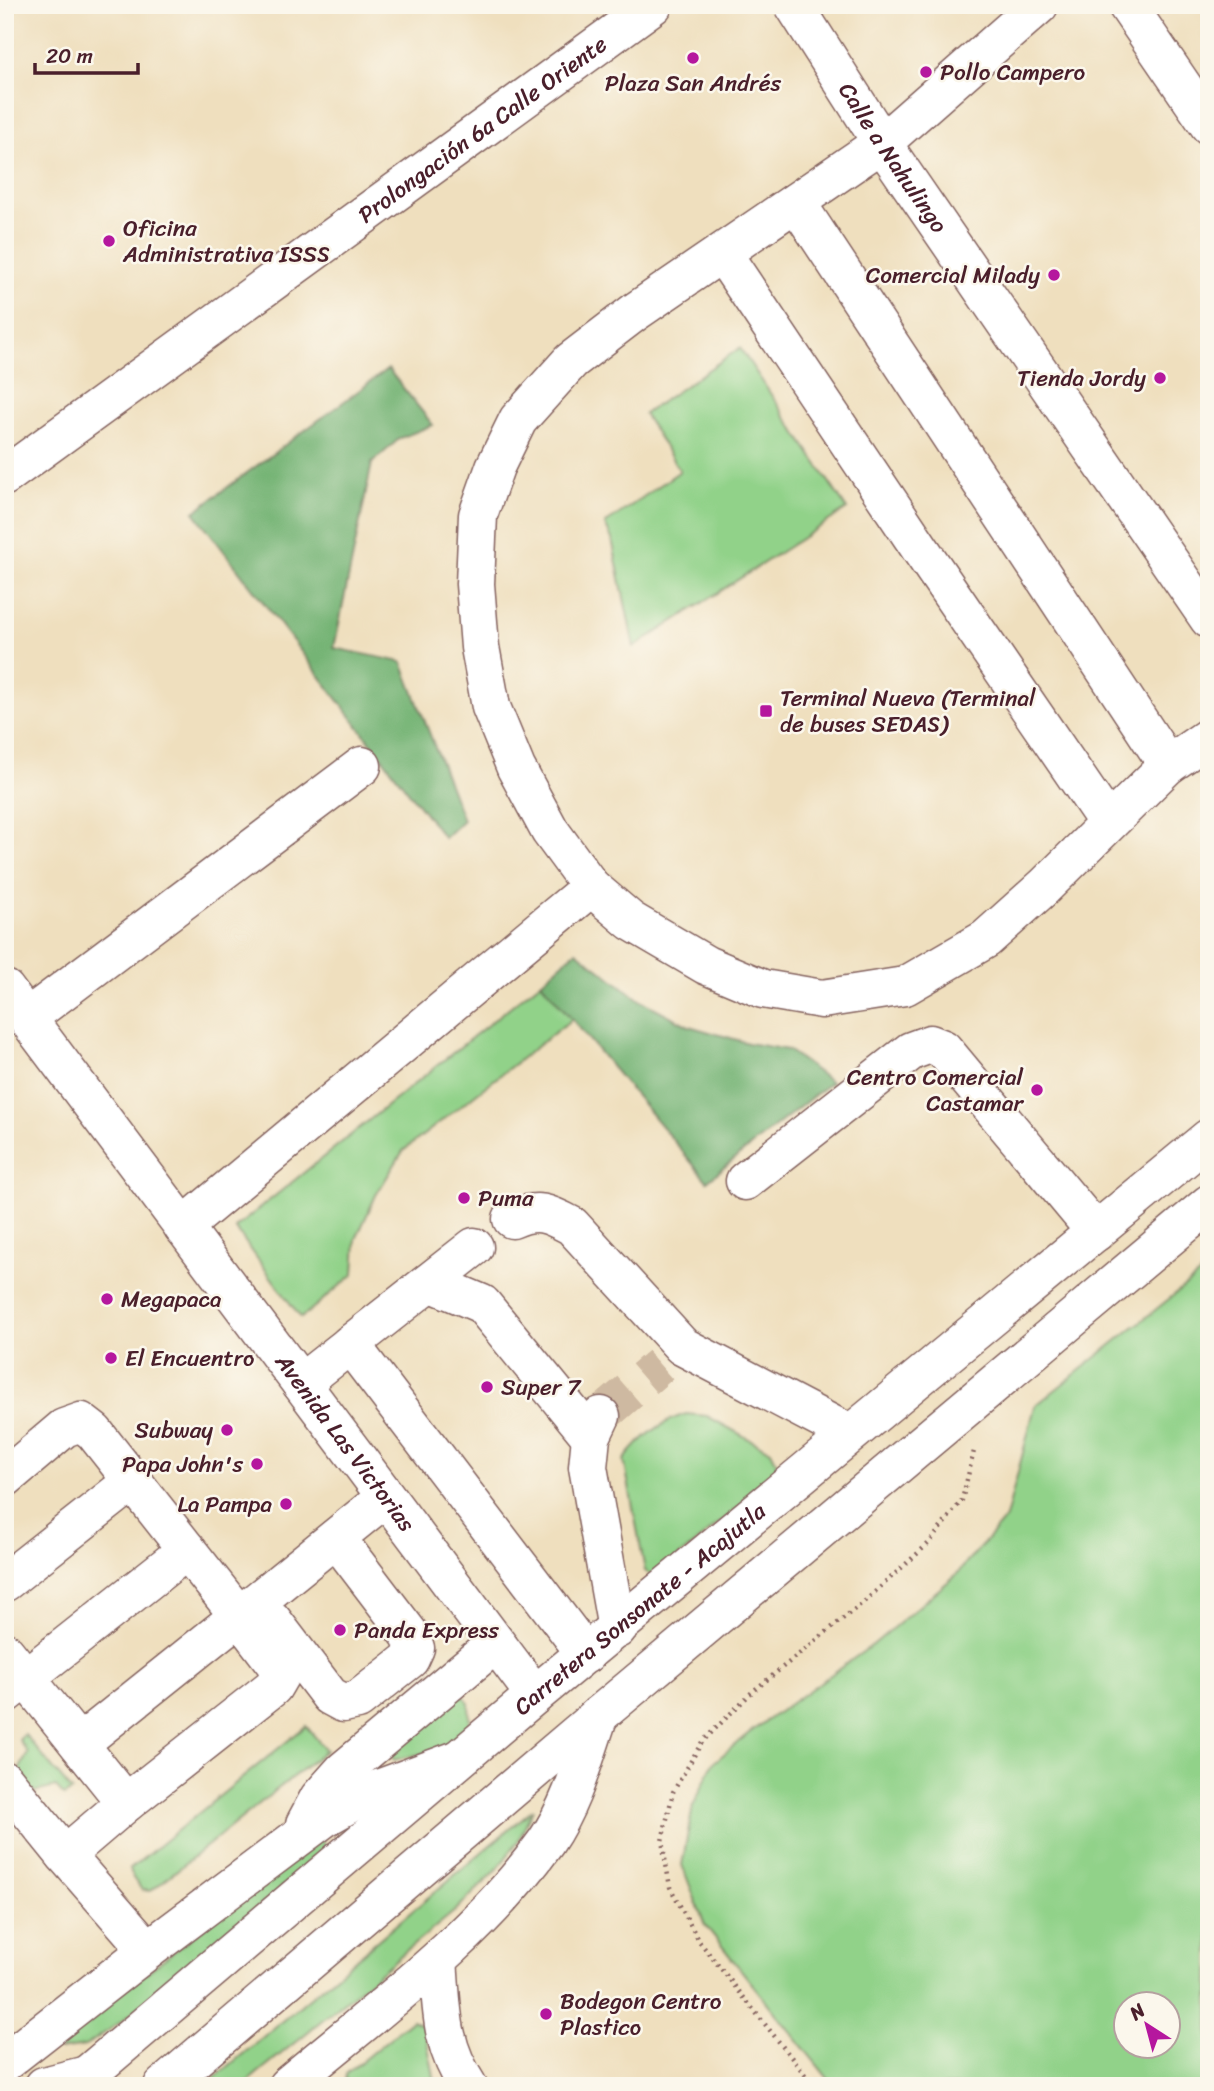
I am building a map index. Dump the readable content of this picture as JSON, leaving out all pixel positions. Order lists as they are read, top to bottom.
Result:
{
  "streets": {
    "main road": [
      "Prolongación 6a Calle Oriente",
      "Calle a Nahulingo",
      "Avenida Las Victorias",
      "Carretera Sonsonate - Acajutla"
    ]
  },
  "crossings": [
    ["Avenida Las Victorias", "Carretera Sonsonate - Acajutla"]
  ],
  "places": {
    "other": [
      "Plaza San Andrés",
      "Pollo Campero",
      "Oficina Administrativa ISSS",
      "Comercial Milady",
      "Tienda Jordy",
      "Centro Comercial Castamar",
      "Puma",
      "Megapaca",
      "El Encuentro",
      "Super 7",
      "Subway",
      "Papa John's",
      "La Pampa",
      "Panda Express",
      "Bodegon Centro Plastico"
    ],
    "transit": ["Terminal Nueva (Terminal de buses SEDAS)"]
  },
  "scale_bar": "20 m",
  "north": "top left"
}
